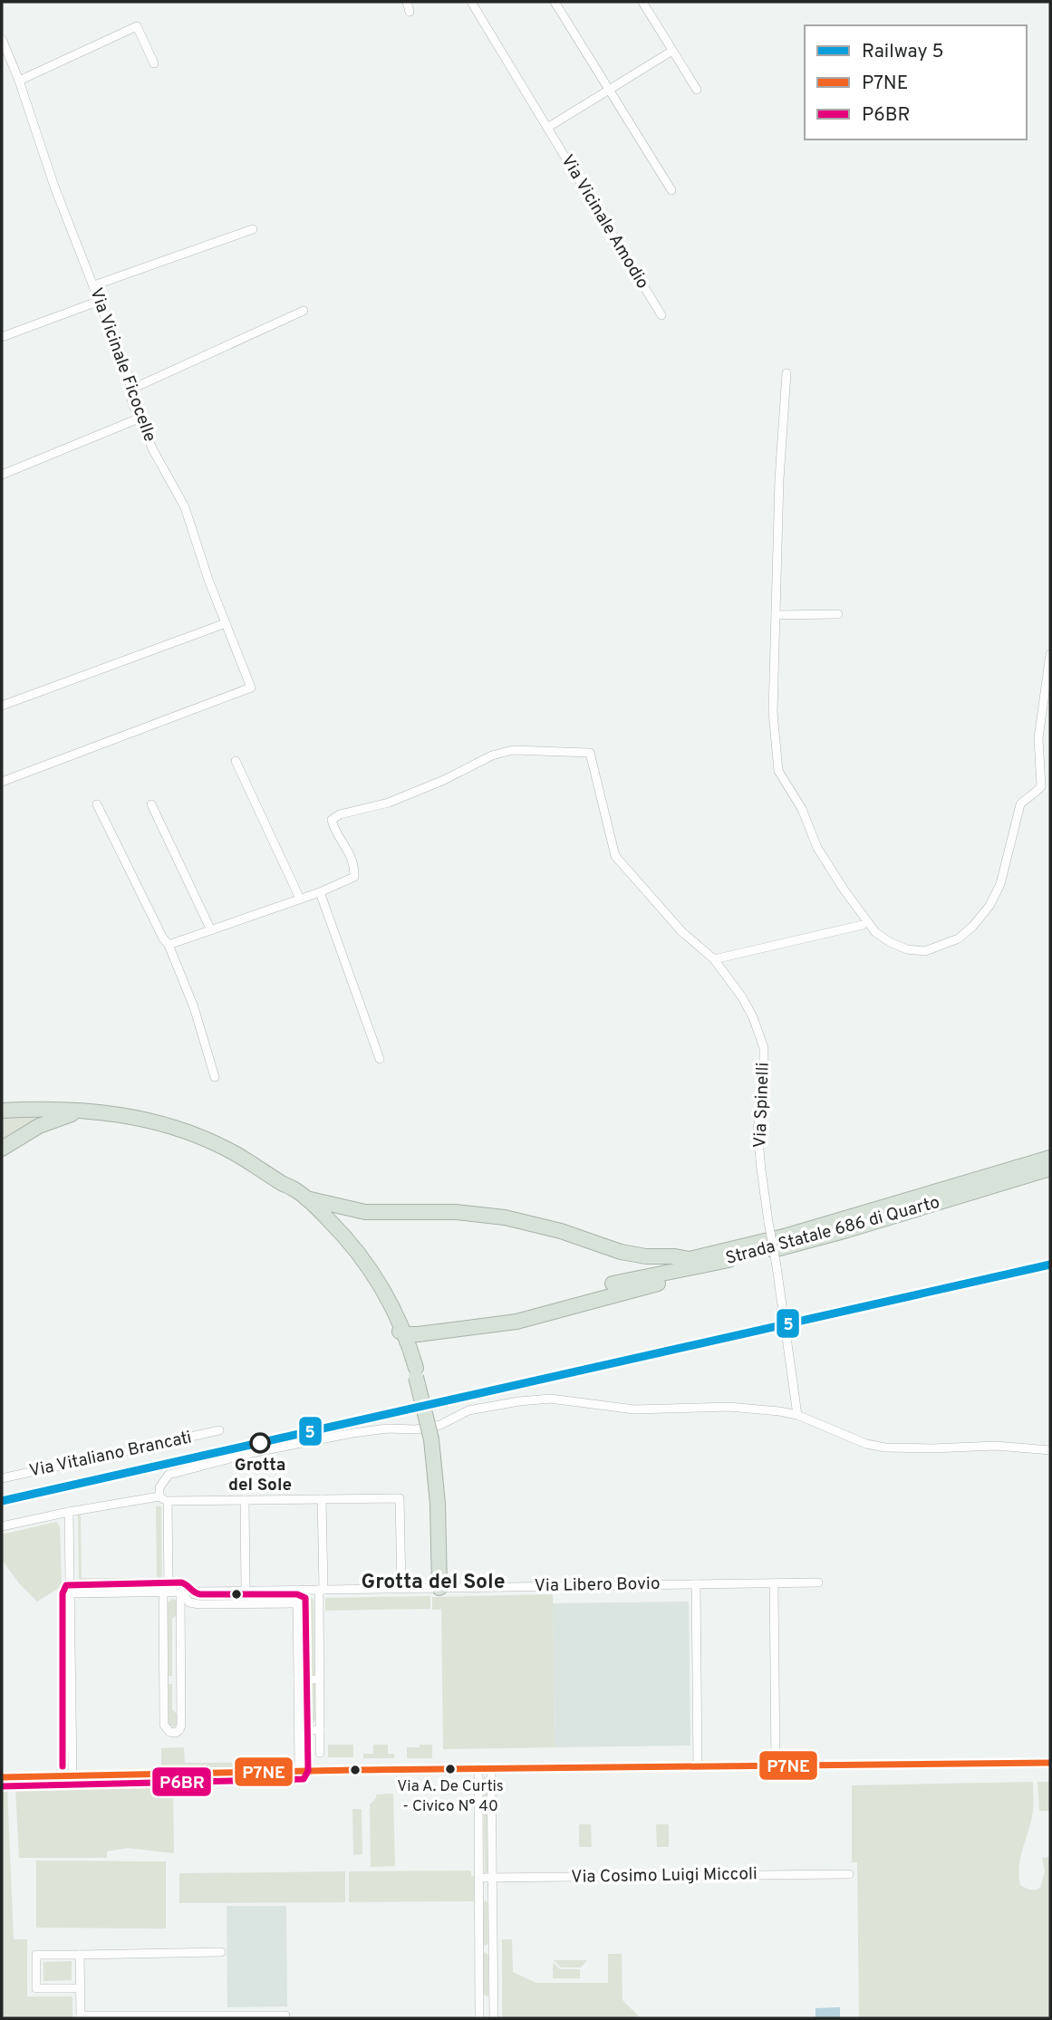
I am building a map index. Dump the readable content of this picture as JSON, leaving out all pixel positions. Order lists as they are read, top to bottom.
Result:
{
  "streets": {
    "highway": ["Strada Statale 686 di Quarto"],
    "street": [
      "Via Vicinale Amodio",
      "Via Vicinale Ficocelle",
      "Via Spinelli",
      "Via Vitaliano Brancati",
      "Via Libero Bovio",
      "Via Cosimo Luigi Miccoli"
    ]
  },
  "districts": ["Grotta del Sole"],
  "places": ["Grotta del Sole", "Via A. De Curtis - Civico N° 40"],
  "lines": ["rail line 5", "transit line P6BR", "transit line P7NE"],
  "legend": ["Railway 5", "P7NE", "P6BR"]
}
